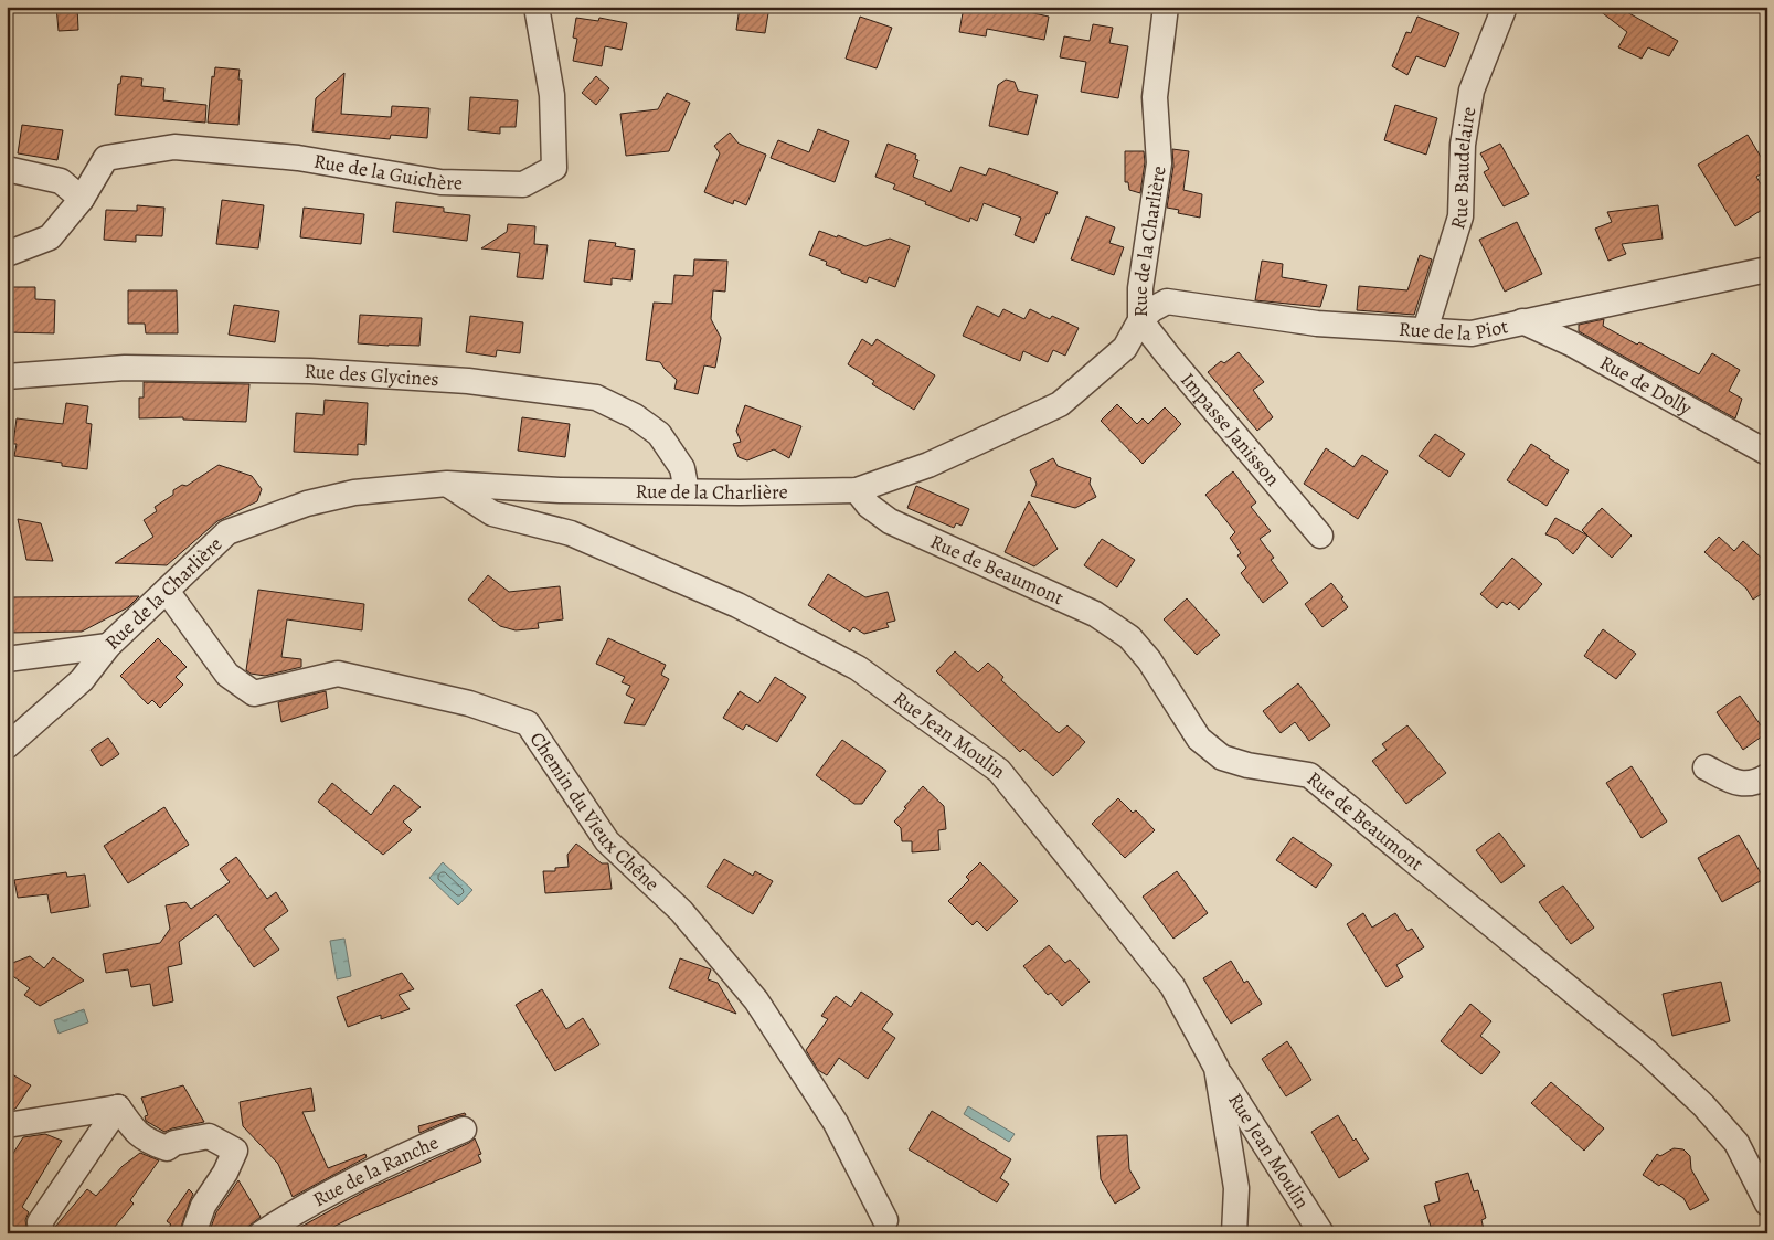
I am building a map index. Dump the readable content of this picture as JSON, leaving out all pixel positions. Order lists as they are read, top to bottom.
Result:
{
  "streets": {
    "street": [
      "Rue Baudelaire",
      "Rue de la Guichère",
      "Rue de la Charlière",
      "Rue de la Piot",
      "Rue des Glycines",
      "Rue de Dolly",
      "Impasse Janisson",
      "Rue de Beaumont",
      "Rue Jean Moulin",
      "Chemin du Vieux Chêne",
      "Rue de la Ranche"
    ]
  },
  "crossings": [
    ["Rue Baudelaire", "Rue de la Piot"],
    ["Rue de la Charlière", "Rue de la Piot"],
    ["Rue de la Charlière", "Rue des Glycines"],
    ["Rue de la Charlière", "Impasse Janisson"],
    ["Rue de la Charlière", "Rue de Beaumont"],
    ["Rue de la Charlière", "Rue Jean Moulin"],
    ["Rue de la Charlière", "Chemin du Vieux Chêne"],
    ["Rue de la Piot", "Rue de Dolly"],
    ["Rue de la Piot", "Impasse Janisson"]
  ]
}
